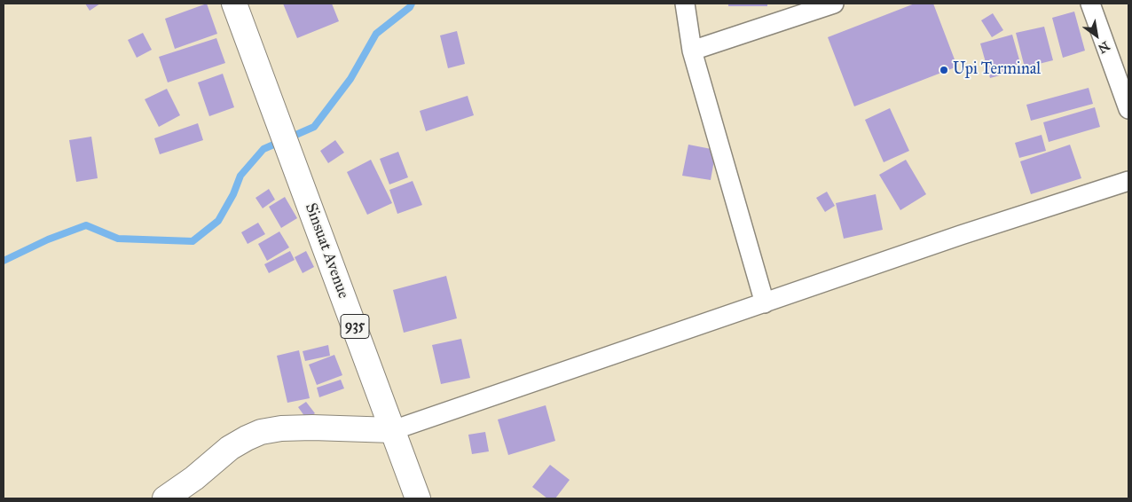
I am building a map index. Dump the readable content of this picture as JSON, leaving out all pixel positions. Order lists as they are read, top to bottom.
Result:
{
  "streets": {
    "main road": ["Sinsuat Avenue", "935"]
  },
  "places": ["Upi Terminal"],
  "north": "bottom right"
}
